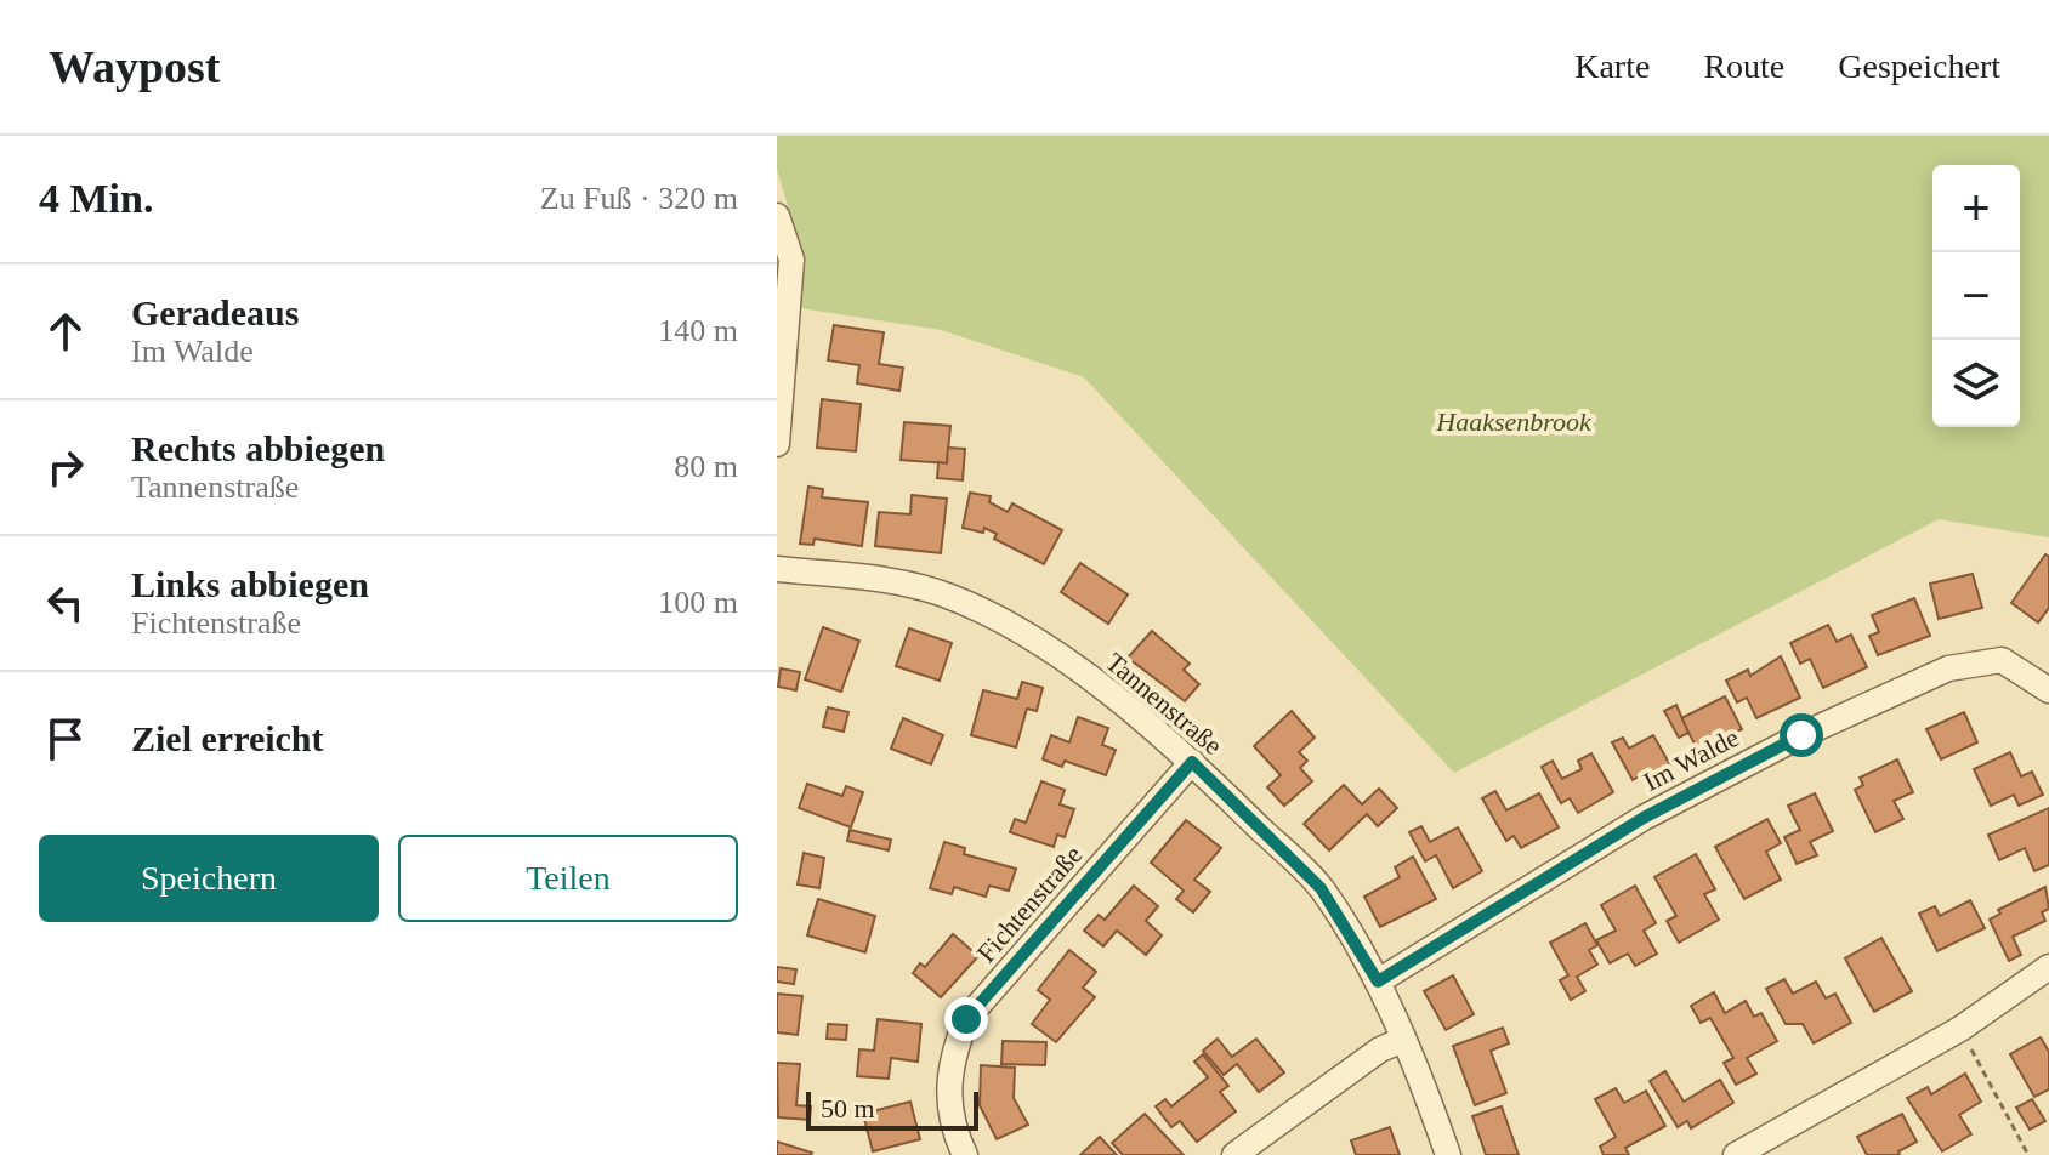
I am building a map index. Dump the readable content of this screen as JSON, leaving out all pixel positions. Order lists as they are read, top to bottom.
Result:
{
  "streets": {
    "street": ["Tannenstraße", "Im Walde", "Fichtenstraße"]
  },
  "crossings": [
    ["Tannenstraße", "Im Walde"],
    ["Tannenstraße", "Fichtenstraße"]
  ],
  "parks": ["Haaksenbrook"],
  "scale_bar": "50 m",
  "page": {
    "header": "Waypost",
    "nav": ["Karte", "Route", "Gespeichert"],
    "heading": ["4 Min.", "Zu Fuß · 320 m"],
    "map_buttons": ["+", "−"],
    "list": [
      ["Geradeaus", "Im Walde", "140 m"],
      ["Rechts abbiegen", "Tannenstraße", "80 m"],
      ["Links abbiegen", "Fichtenstraße", "100 m"],
      "Ziel erreicht"
    ],
    "buttons": ["Speichern", "Teilen"],
    "scale": "50 m"
  }
}
